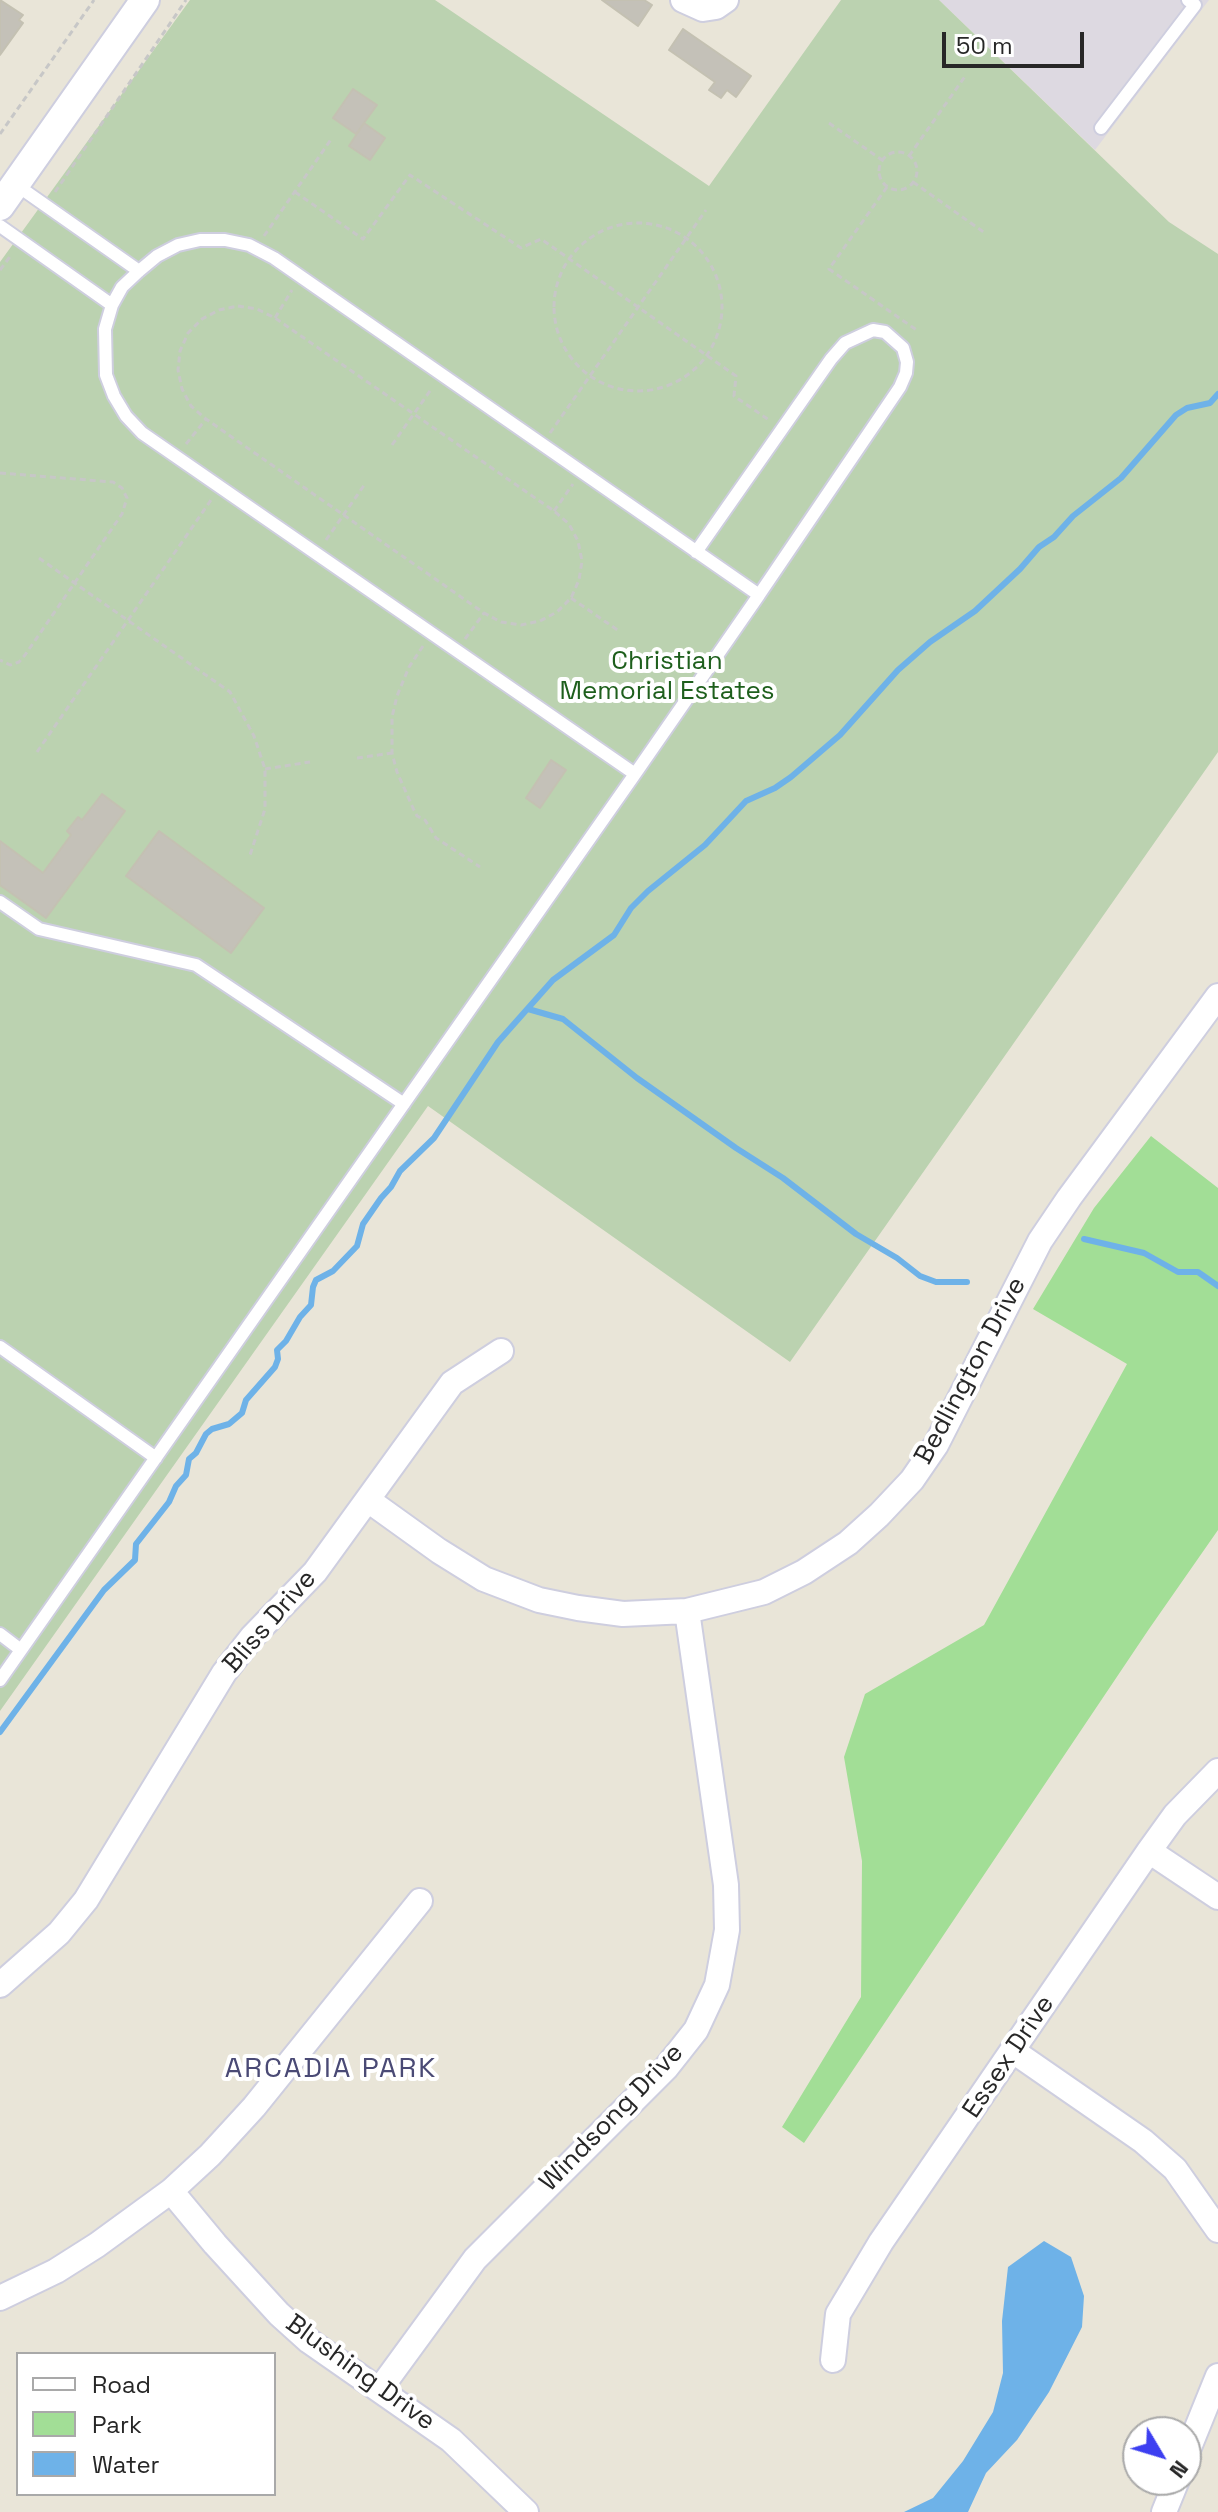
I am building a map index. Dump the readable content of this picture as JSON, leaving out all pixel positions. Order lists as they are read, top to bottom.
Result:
{
  "streets": {
    "street": [
      "Bedlington Drive",
      "Bliss Drive",
      "Essex Drive",
      "Windsong Drive",
      "Blushing Drive"
    ]
  },
  "crossings": [
    ["Bedlington Drive", "Bliss Drive"],
    ["Bedlington Drive", "Windsong Drive"],
    ["Windsong Drive", "Blushing Drive"]
  ],
  "districts": ["ARCADIA PARK"],
  "parks": ["Christian Memorial Estates"],
  "legend": ["Road", "Park", "Water"],
  "scale_bar": "50 m",
  "north": "bottom right"
}
